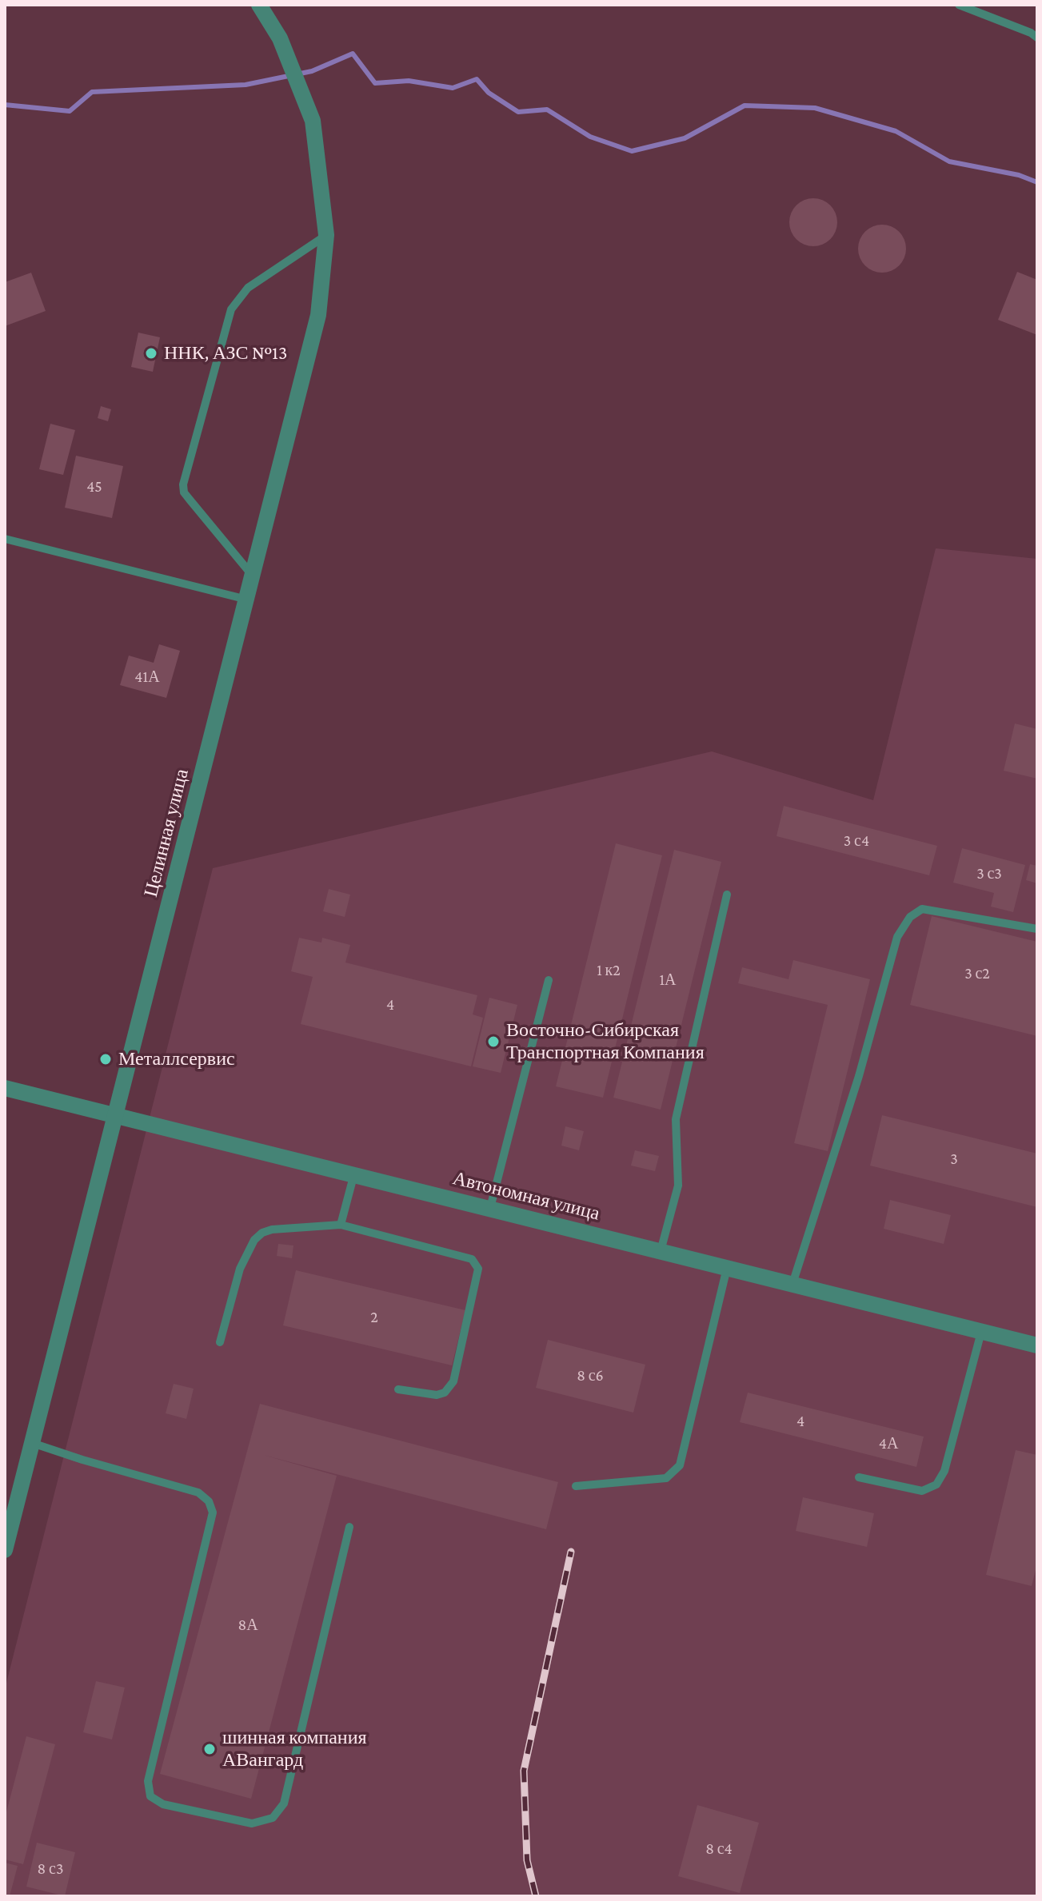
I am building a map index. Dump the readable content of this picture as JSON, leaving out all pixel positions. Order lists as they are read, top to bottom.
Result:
{
  "streets": {
    "street": ["Целинная улица", "Автономная улица"]
  },
  "crossings": [
    ["Целинная улица", "Автономная улица"]
  ],
  "places": [
    "ННК, АЗС №13",
    "Восточно-Сибирская Транспортная Компания",
    "Металлсервис",
    "шинная компания АВангард"
  ],
  "house_numbers": [
    "45",
    "41А",
    "3 с4",
    "3 с3",
    "1 к2",
    "3 с2",
    "1А",
    "4",
    "3",
    "2",
    "8 с6",
    "4",
    "4А",
    "8А",
    "8 с4",
    "8 с3"
  ]
}
